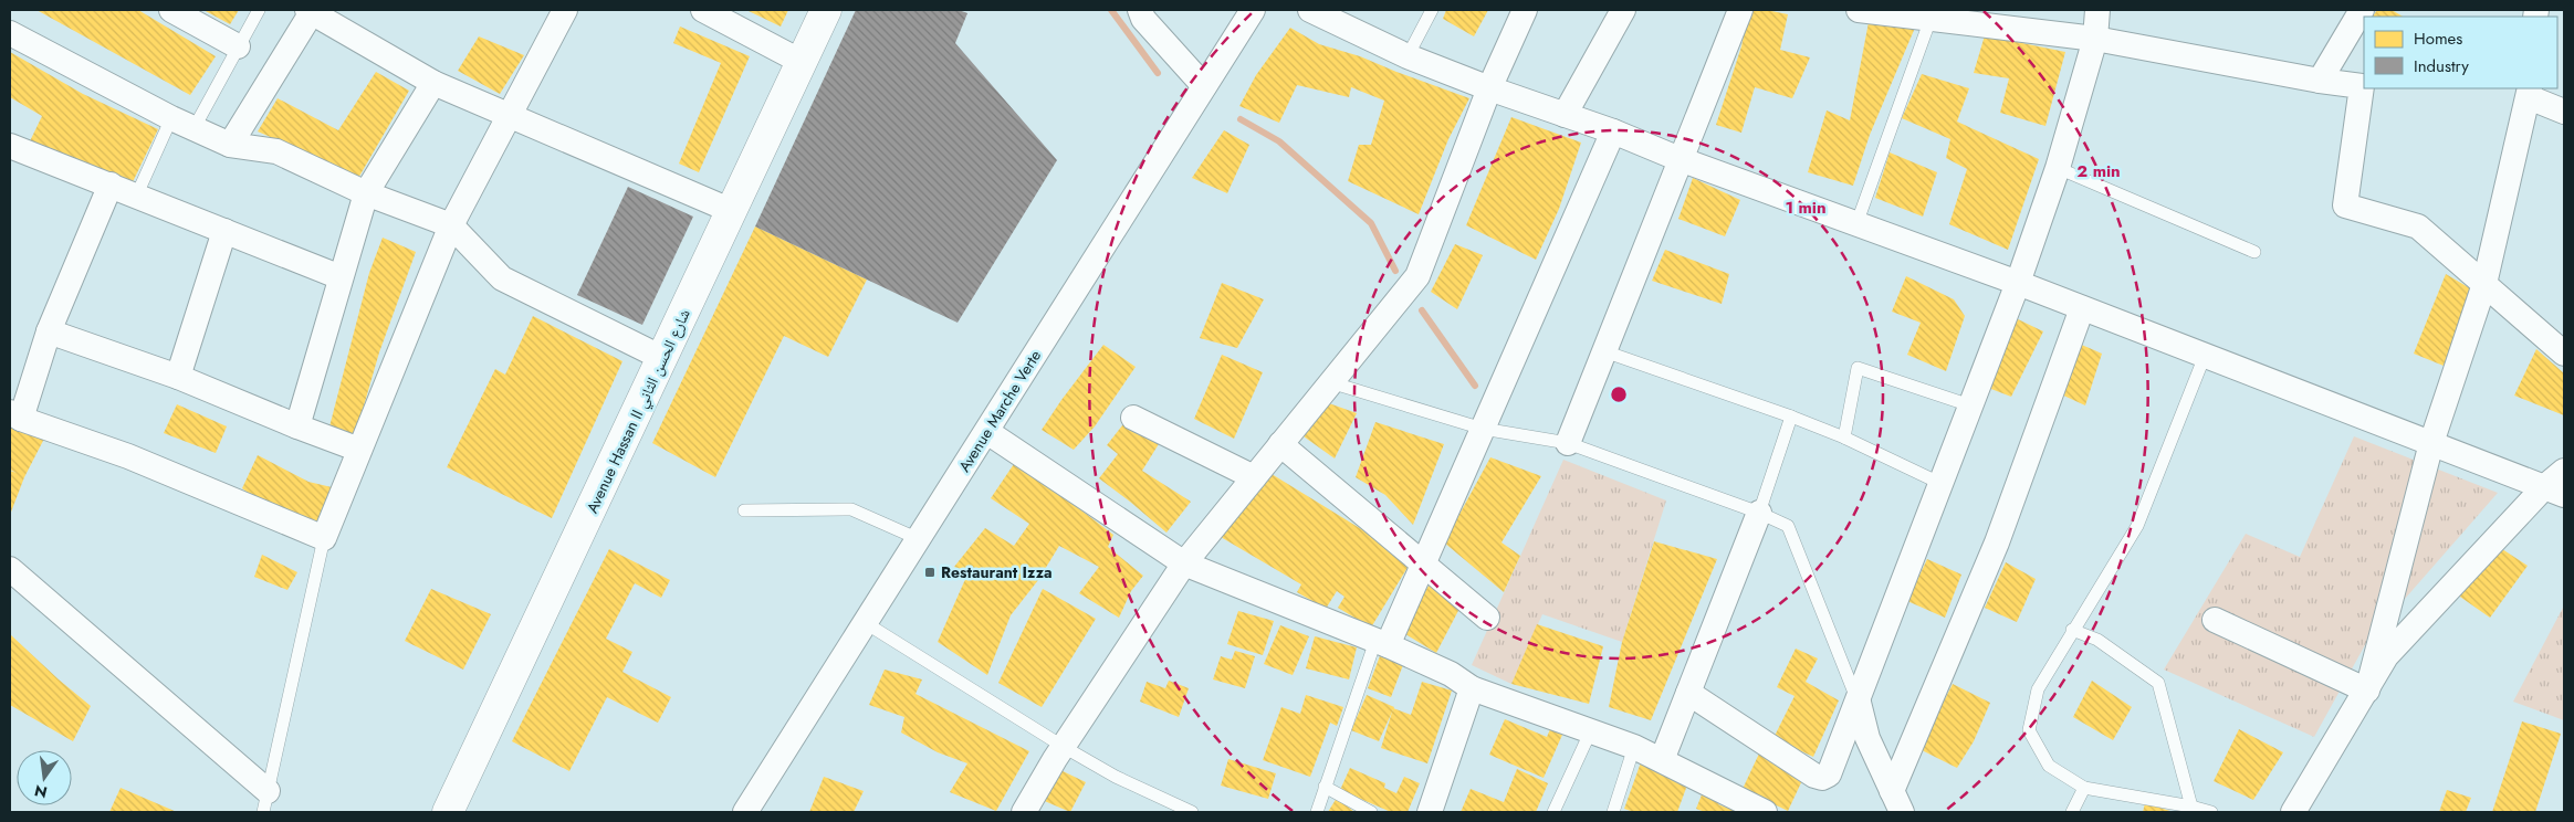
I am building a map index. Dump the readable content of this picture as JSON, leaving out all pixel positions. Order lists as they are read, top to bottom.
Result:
{
  "streets": {
    "street": ["Avenue Hassan II شارع الحسن الثاني", "Avenue Marche Verte"]
  },
  "places": {
    "transit": ["Restaurant Izza"]
  },
  "legend": ["Homes", "Industry"],
  "north": "bottom",
  "rings": ["2 min", "1 min"]
}
